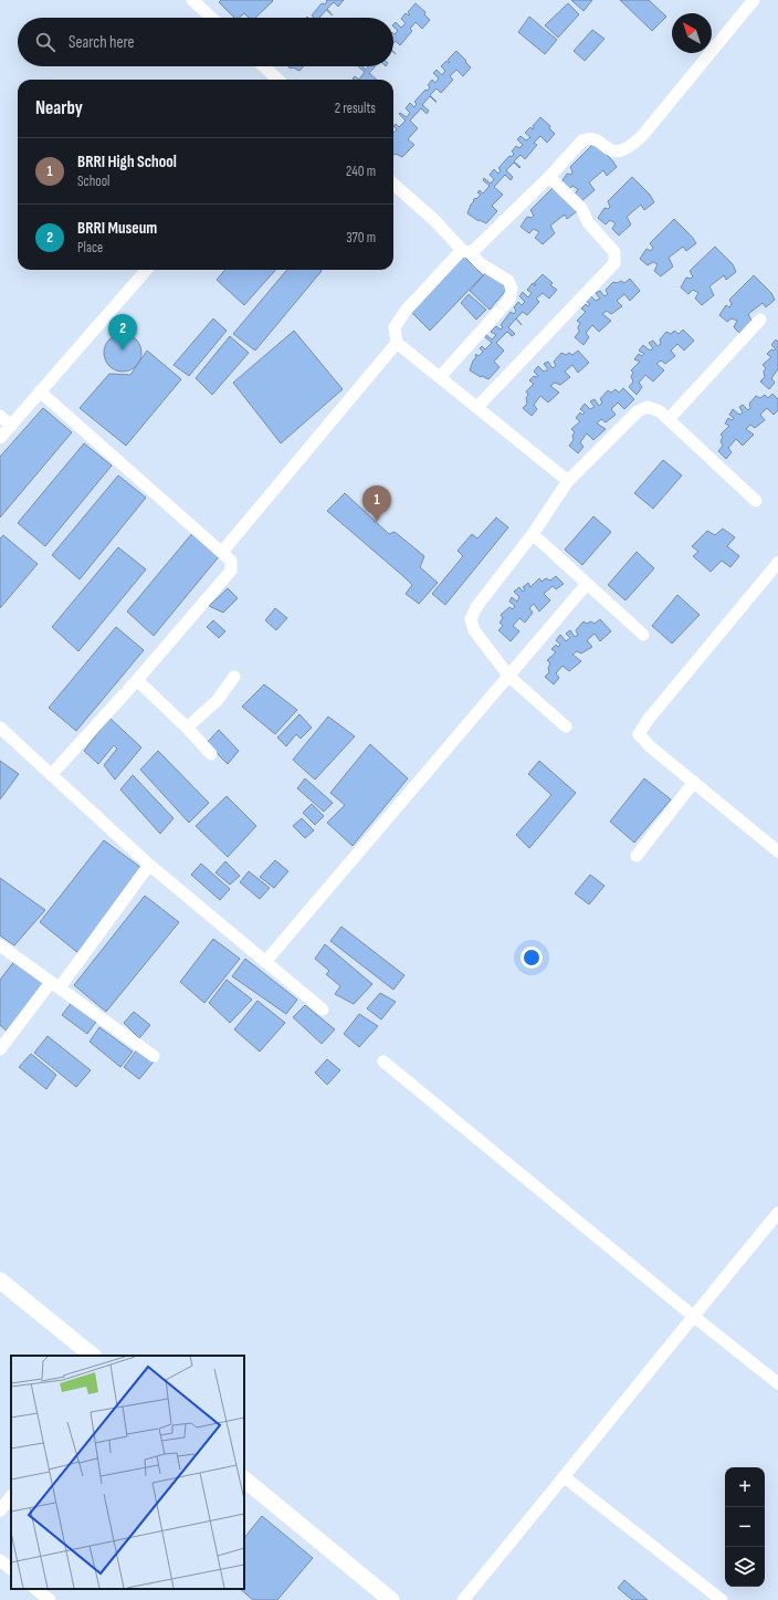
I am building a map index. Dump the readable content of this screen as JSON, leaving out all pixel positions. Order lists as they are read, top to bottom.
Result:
{
  "north": "top left",
  "page": {
    "search": "Search here",
    "heading": ["Nearby", "2 results"],
    "list": [
      {
        "mark": "1",
        "name": "BRRI High School",
        "note": "School",
        "value": "240 m"
      },
      {
        "mark": "2",
        "name": "BRRI Museum",
        "note": "Place",
        "value": "370 m"
      }
    ],
    "pins": ["2", "1"],
    "map_buttons": ["+", "−"]
  }
}
